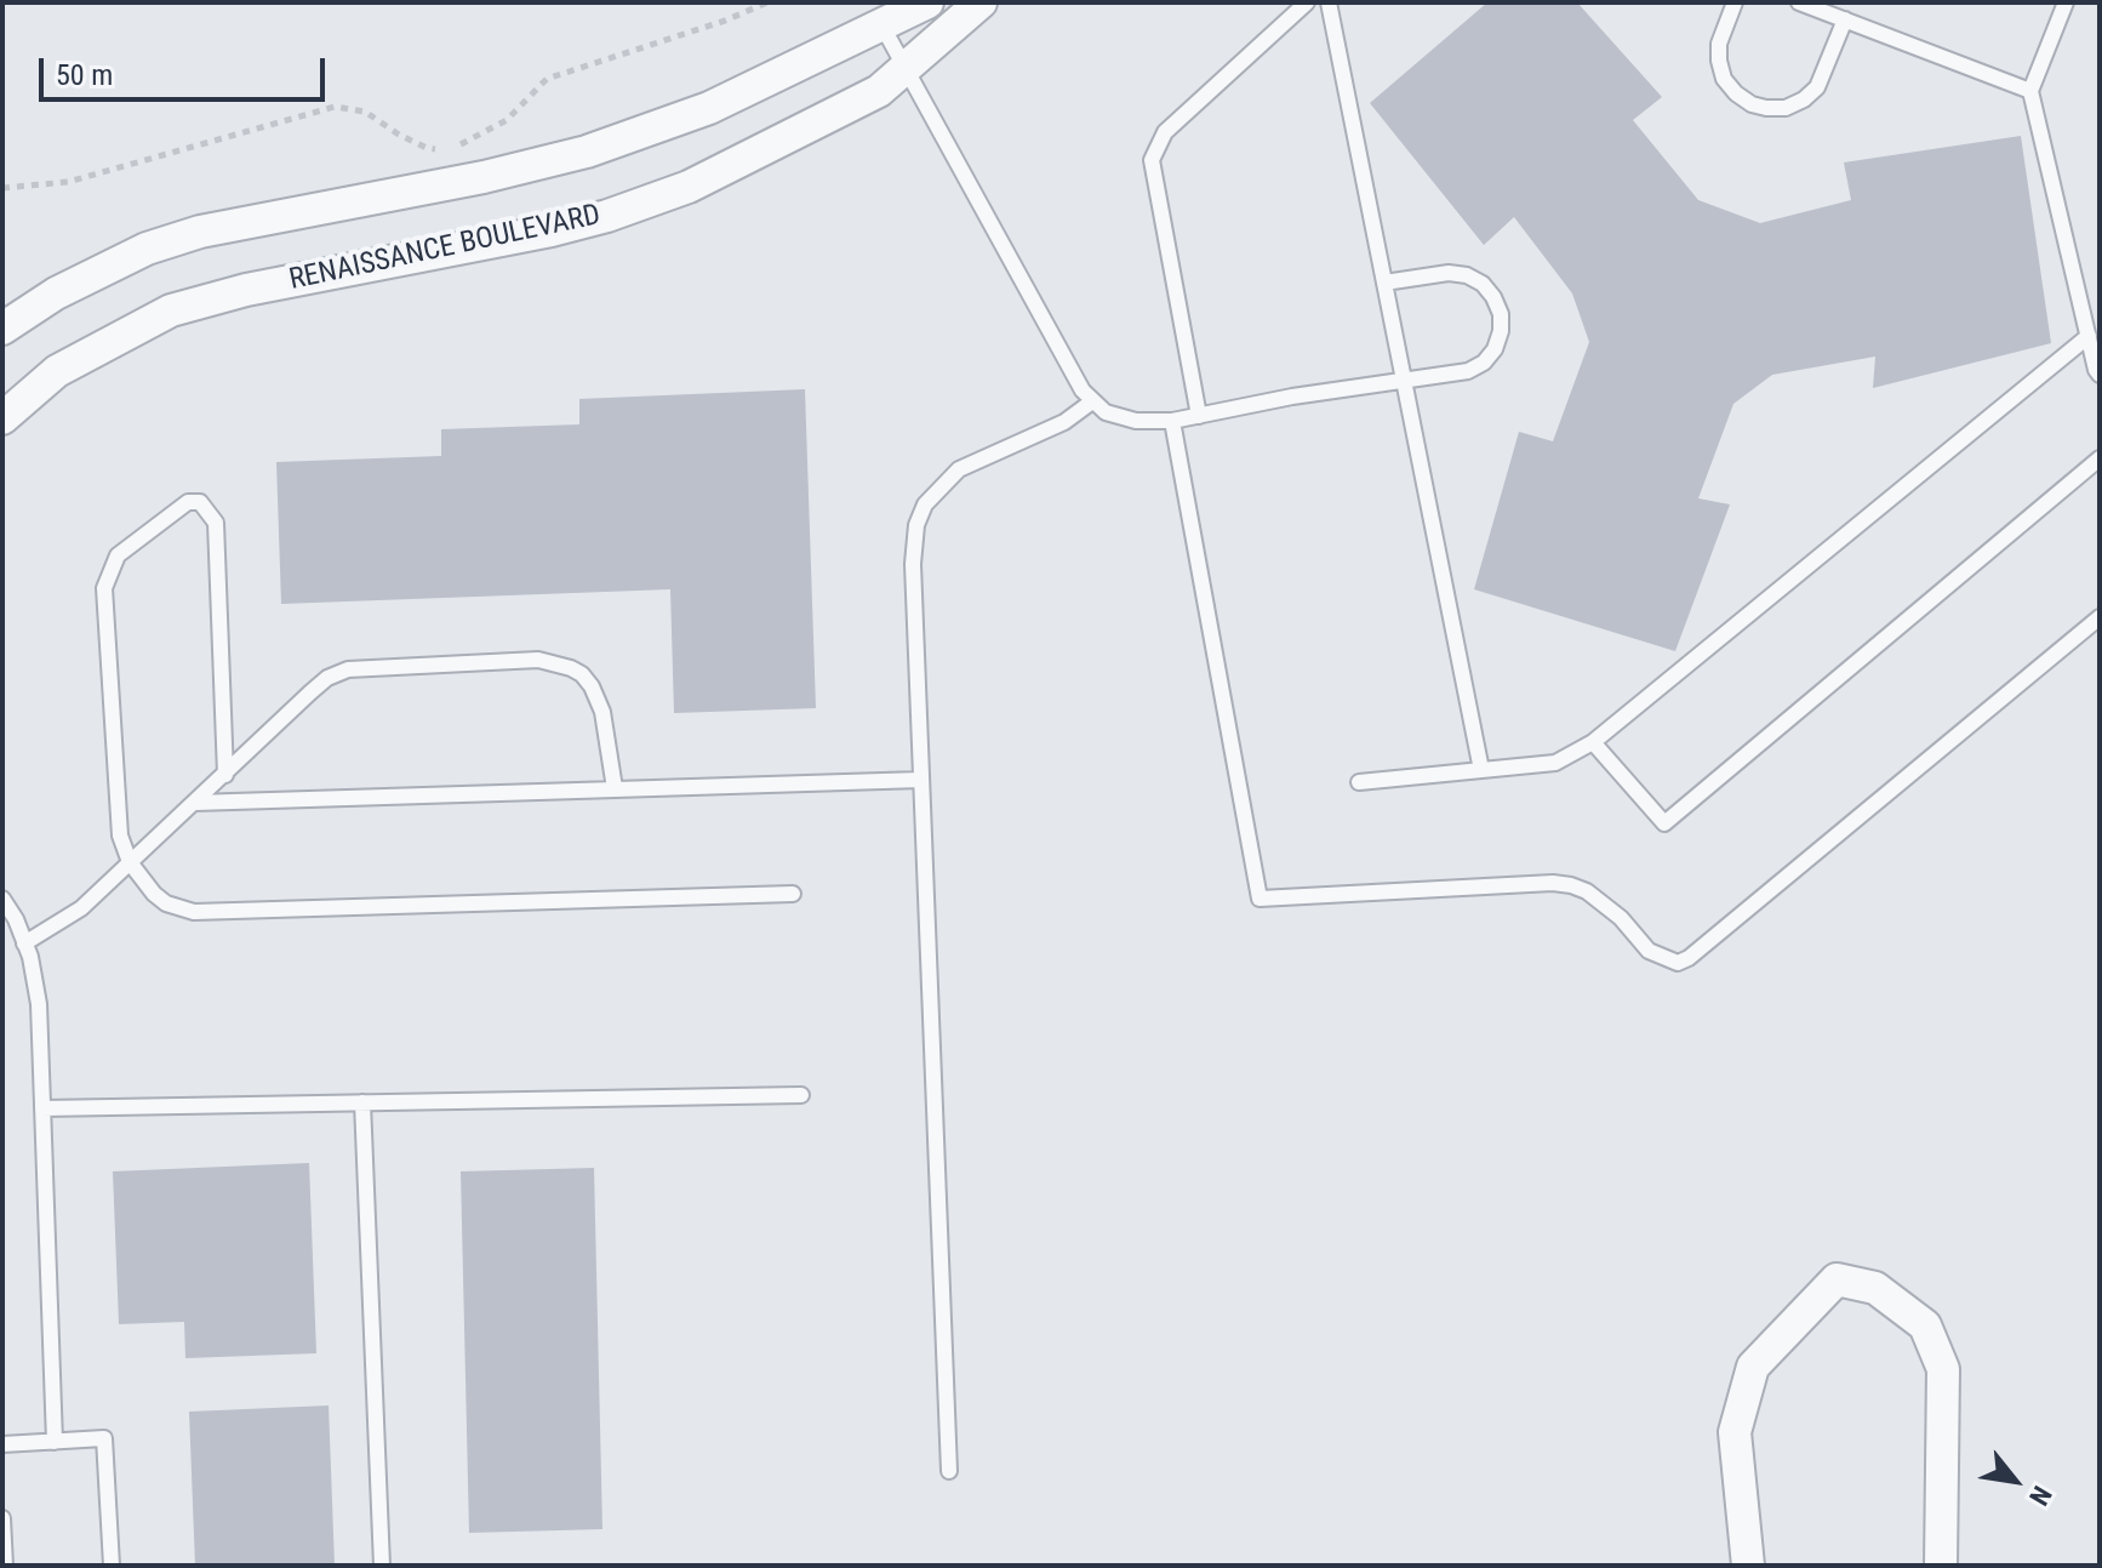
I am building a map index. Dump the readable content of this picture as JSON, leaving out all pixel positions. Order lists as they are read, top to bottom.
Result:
{
  "streets": {
    "street": ["RENAISSANCE BOULEVARD"]
  },
  "scale_bar": "50 m",
  "north": "bottom right"
}
